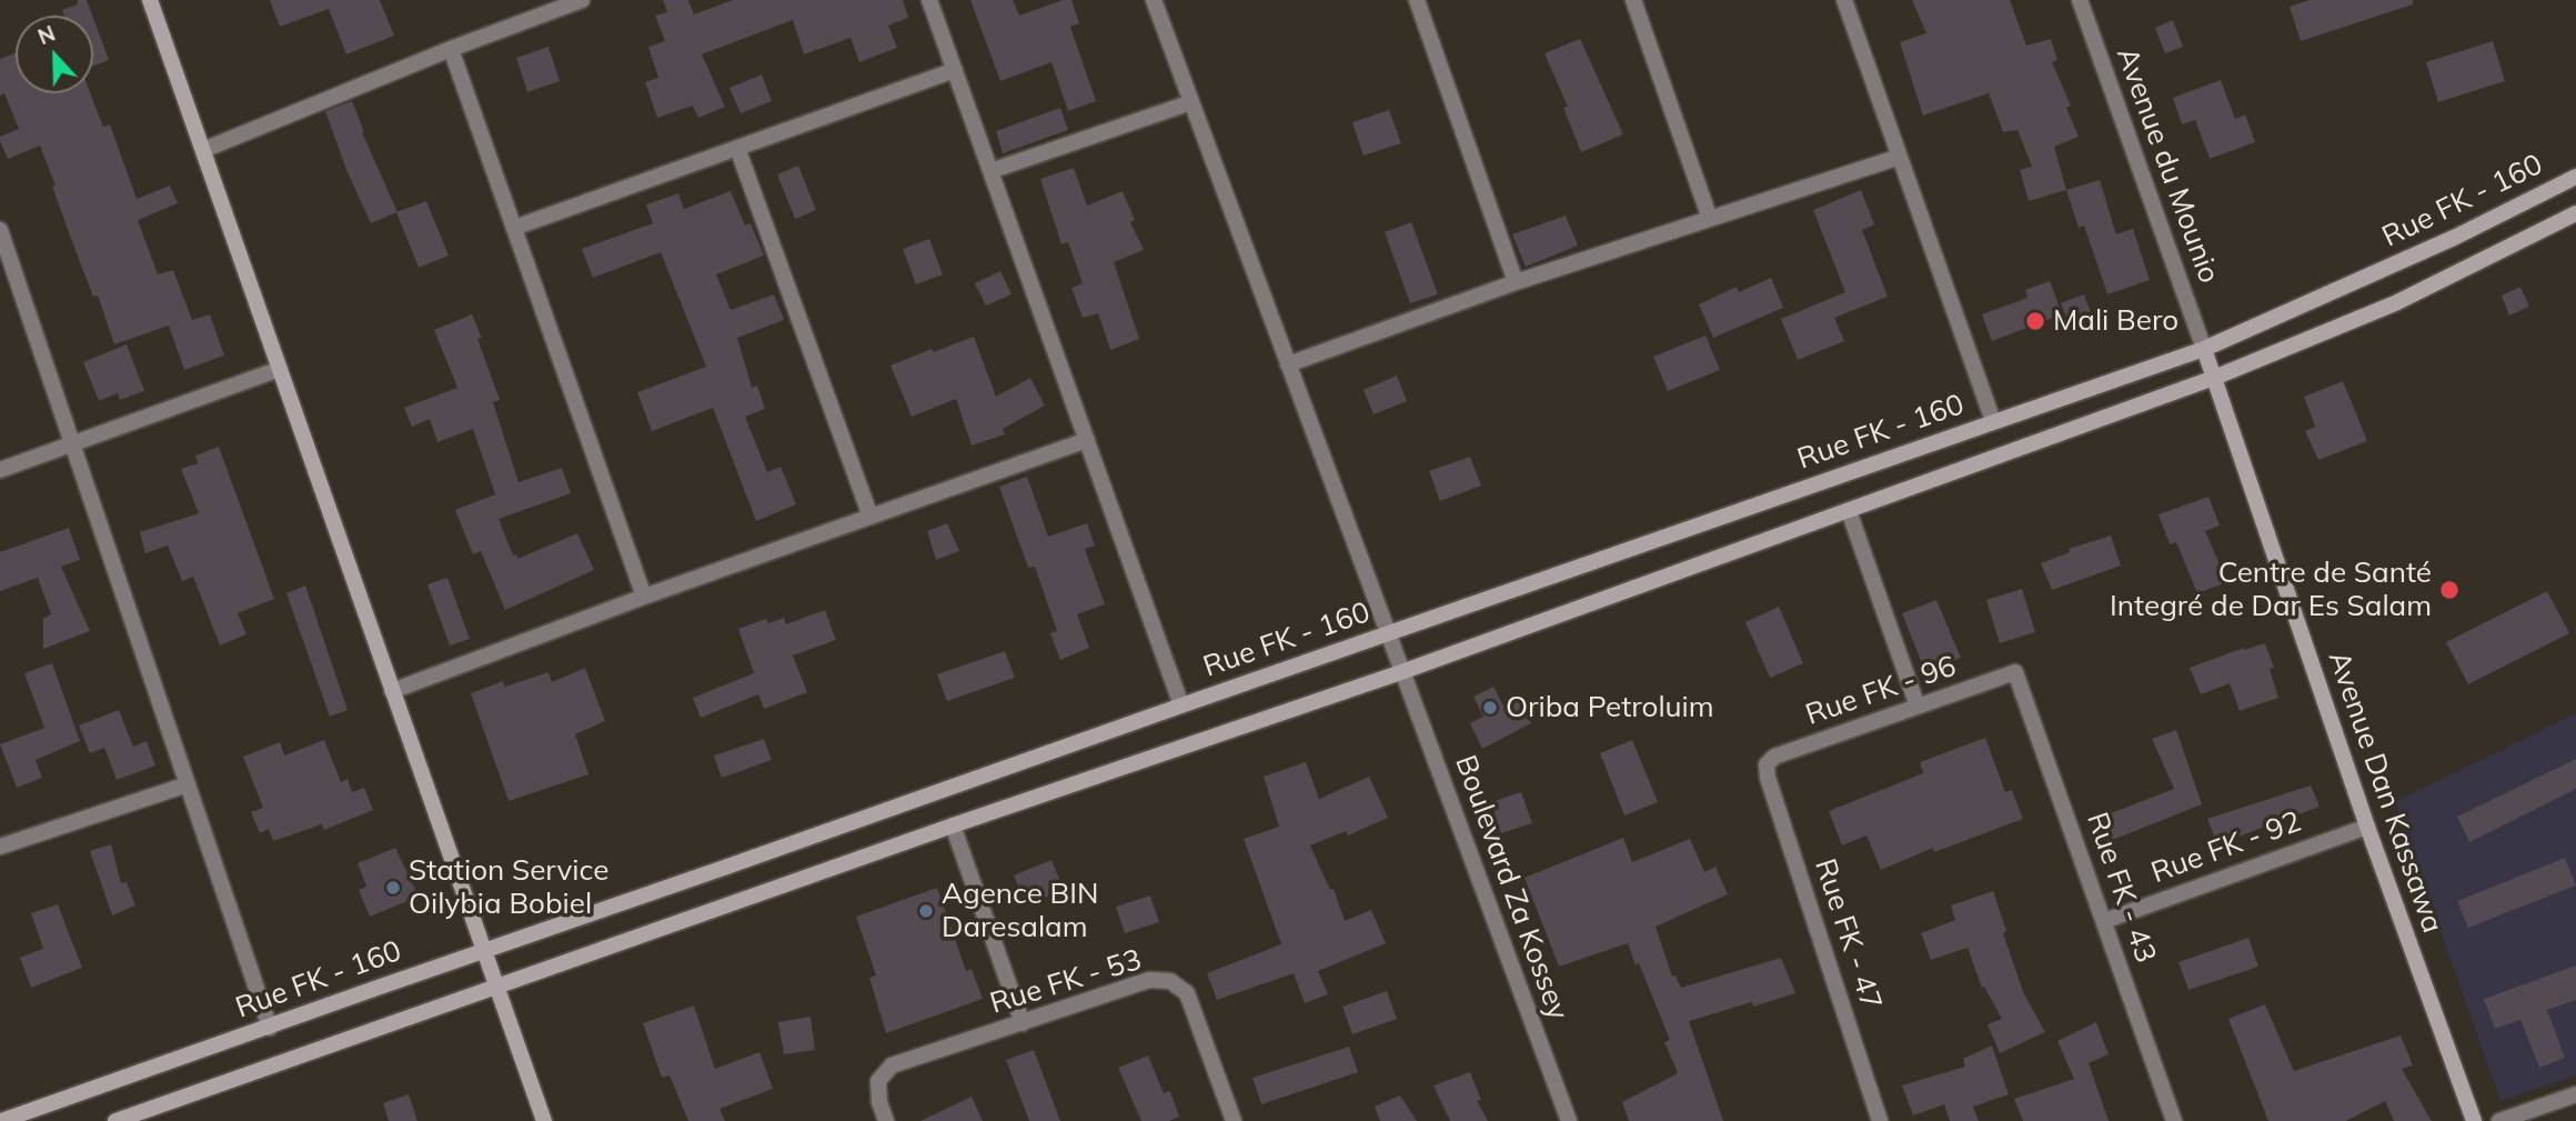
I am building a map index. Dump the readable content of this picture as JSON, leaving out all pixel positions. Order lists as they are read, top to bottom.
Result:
{
  "streets": {
    "main road": ["Rue FK - 160", "Avenue Dan Kassawa"],
    "street": [
      "Avenue du Mounio",
      "Rue FK - 96",
      "Rue FK - 92",
      "Boulevard Za Kossey",
      "Rue FK - 43",
      "Rue FK - 47",
      "Rue FK - 53"
    ]
  },
  "crossings": [
    ["Avenue du Mounio", "Rue FK - 160"],
    ["Avenue du Mounio", "Avenue Dan Kassawa"],
    ["Rue FK - 160", "Avenue Dan Kassawa"],
    ["Rue FK - 160", "Boulevard Za Kossey"],
    ["Rue FK - 96", "Rue FK - 43"],
    ["Rue FK - 96", "Rue FK - 47"],
    ["Avenue Dan Kassawa", "Rue FK - 92"],
    ["Rue FK - 92", "Rue FK - 43"]
  ],
  "places": [
    "Mali Bero",
    "Centre de Santé Integré de Dar Es Salam",
    "Oriba Petroluim",
    "Station Service Oilybia Bobiel",
    "Agence BIN Daresalam"
  ],
  "north": "top"
}
